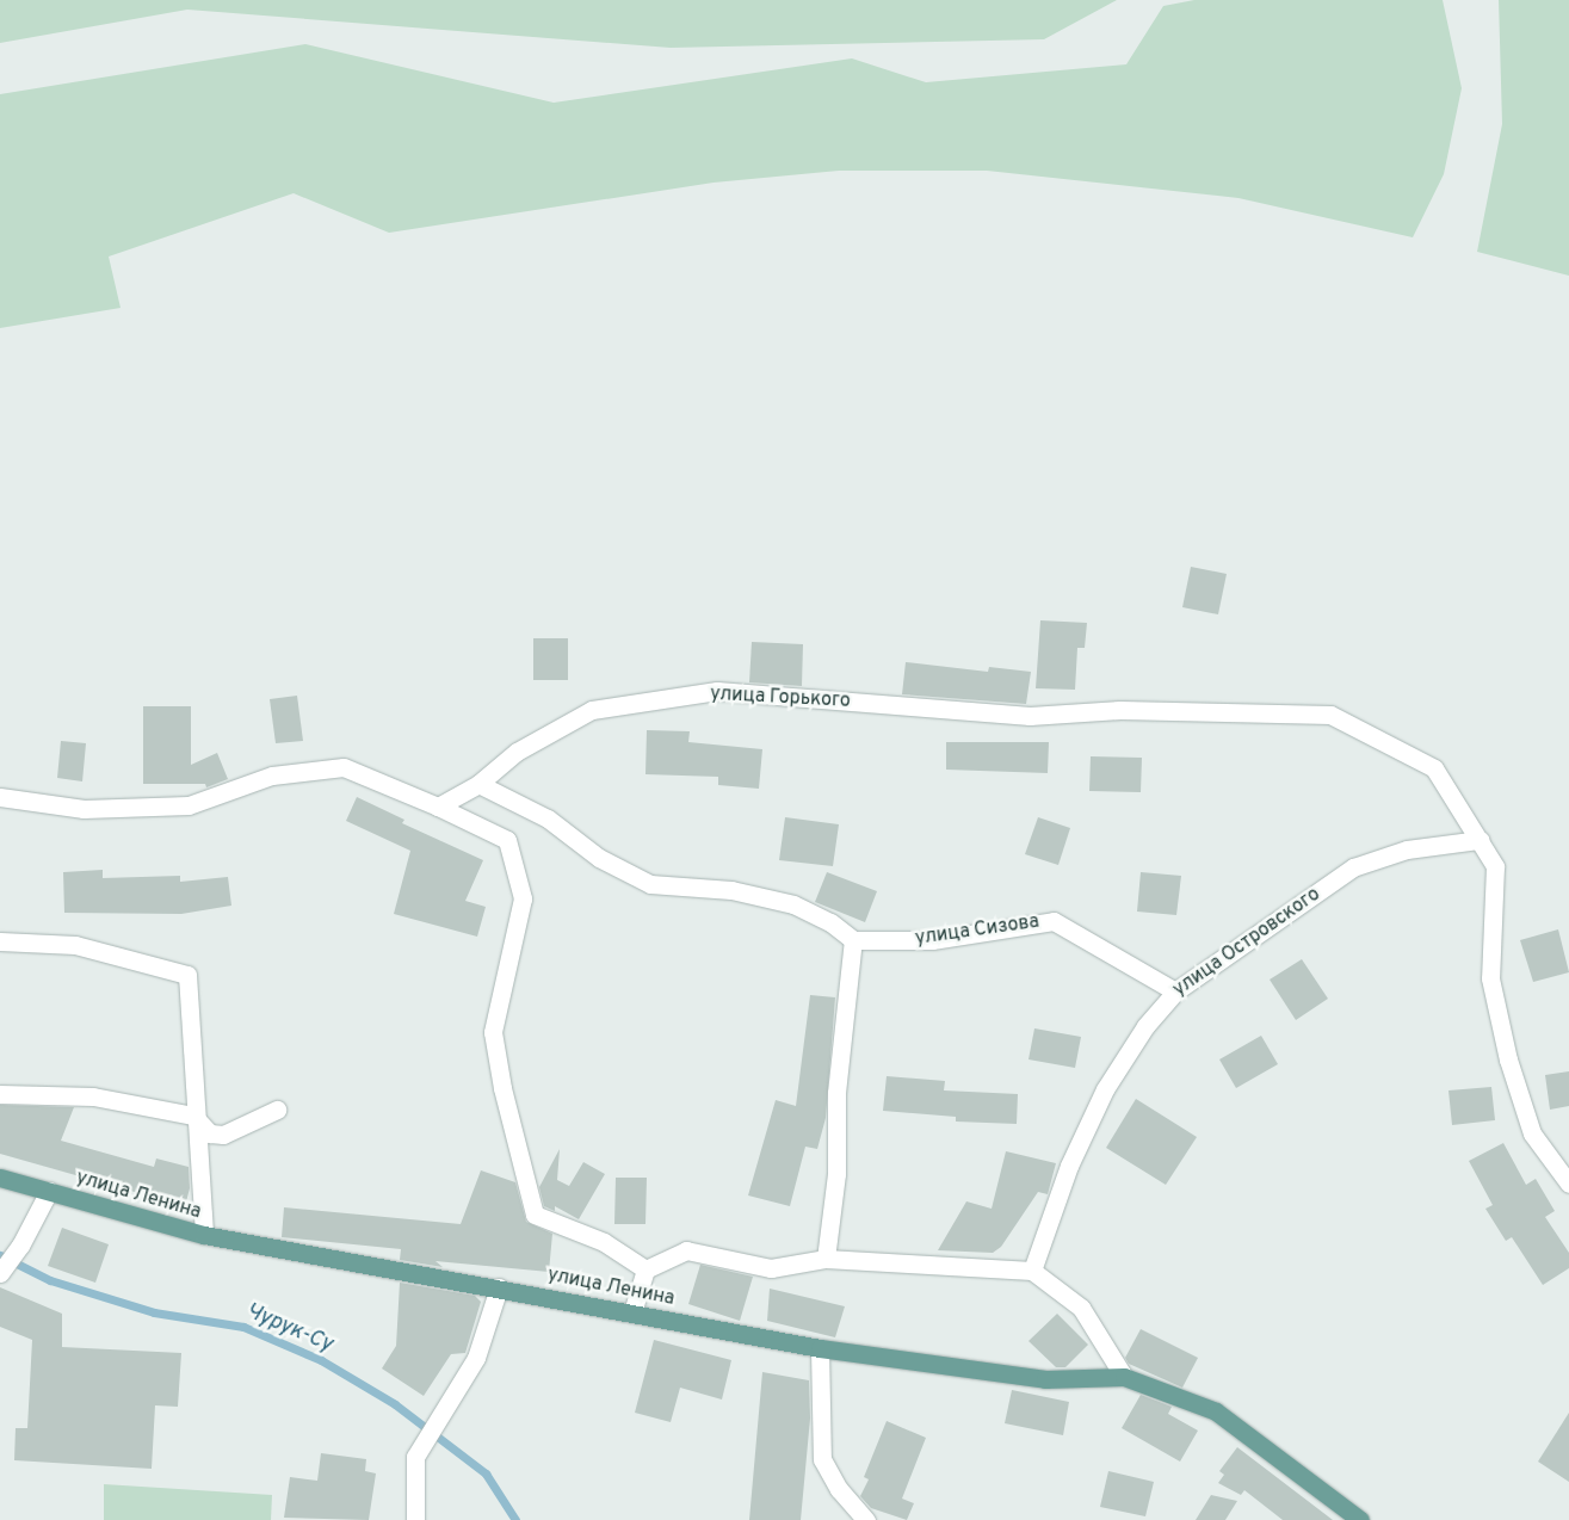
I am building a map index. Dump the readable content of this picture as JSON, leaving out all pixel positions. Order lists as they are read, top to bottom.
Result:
{
  "streets": {
    "main road": ["улица Ленина"],
    "street": ["улица Горького", "улица Сизова", "улица Островского"]
  },
  "crossings": [
    ["улица Горького", "улица Островского"],
    ["улица Сизова", "улица Островского"]
  ],
  "water": ["Чурук-Су"]
}
